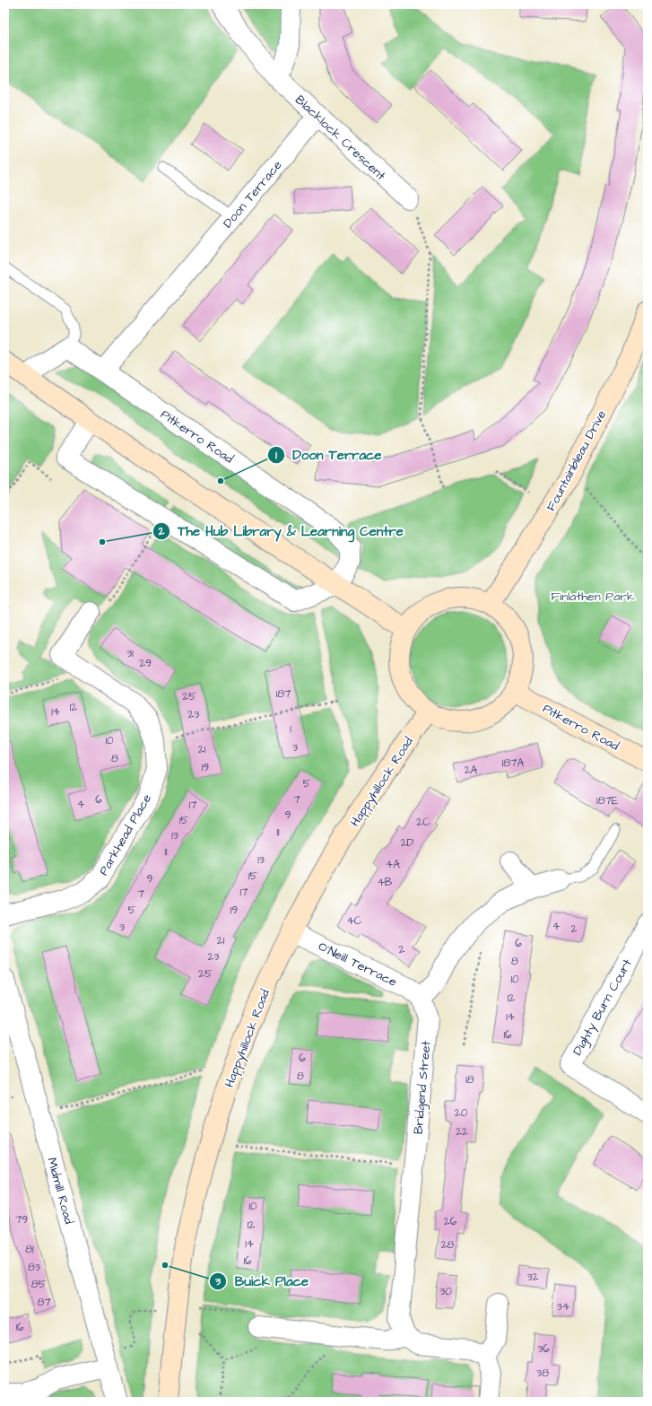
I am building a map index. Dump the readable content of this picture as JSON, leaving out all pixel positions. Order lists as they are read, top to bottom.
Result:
{
  "streets": {
    "street": [
      "Blacklock Crescent",
      "Doon Terrace",
      "Pitkerro Road",
      "Fountainbleau Drive",
      "Happyhillock Road",
      "Parkhead Place",
      "O'Neill Terrace",
      "Dighty Burn Court",
      "Bridgend Street",
      "Midmill Road"
    ]
  },
  "crossings": [
    ["Blacklock Crescent", "Doon Terrace"],
    ["Doon Terrace", "Pitkerro Road"],
    ["Pitkerro Road", "Fountainbleau Drive"],
    ["Pitkerro Road", "Happyhillock Road"],
    ["Fountainbleau Drive", "Happyhillock Road"],
    ["Happyhillock Road", "O'Neill Terrace"],
    ["O'Neill Terrace", "Bridgend Street"]
  ],
  "parks": ["Finlathen Park"],
  "places": ["Doon Terrace", "The Hub Library & Learning Centre", "Buick Place"],
  "house_numbers": [
    "31",
    "29",
    "187",
    "25",
    "12",
    "14",
    "23",
    "1",
    "10",
    "3",
    "21",
    "8",
    "187A",
    "19",
    "2A",
    "5",
    "6",
    "7",
    "187E",
    "4",
    "17",
    "9",
    "15",
    "2C",
    "11",
    "13",
    "2D",
    "11",
    "13",
    "4A",
    "15",
    "9",
    "4B",
    "17",
    "7",
    "5",
    "19",
    "4C",
    "4",
    "3",
    "2",
    "21",
    "6",
    "2",
    "23",
    "8",
    "25",
    "10",
    "12",
    "14",
    "16",
    "6",
    "8",
    "18",
    "20",
    "22",
    "10",
    "79",
    "26",
    "12",
    "14",
    "28",
    "81",
    "16",
    "83",
    "32",
    "85",
    "30",
    "87",
    "34",
    "16",
    "36",
    "38"
  ]
}
